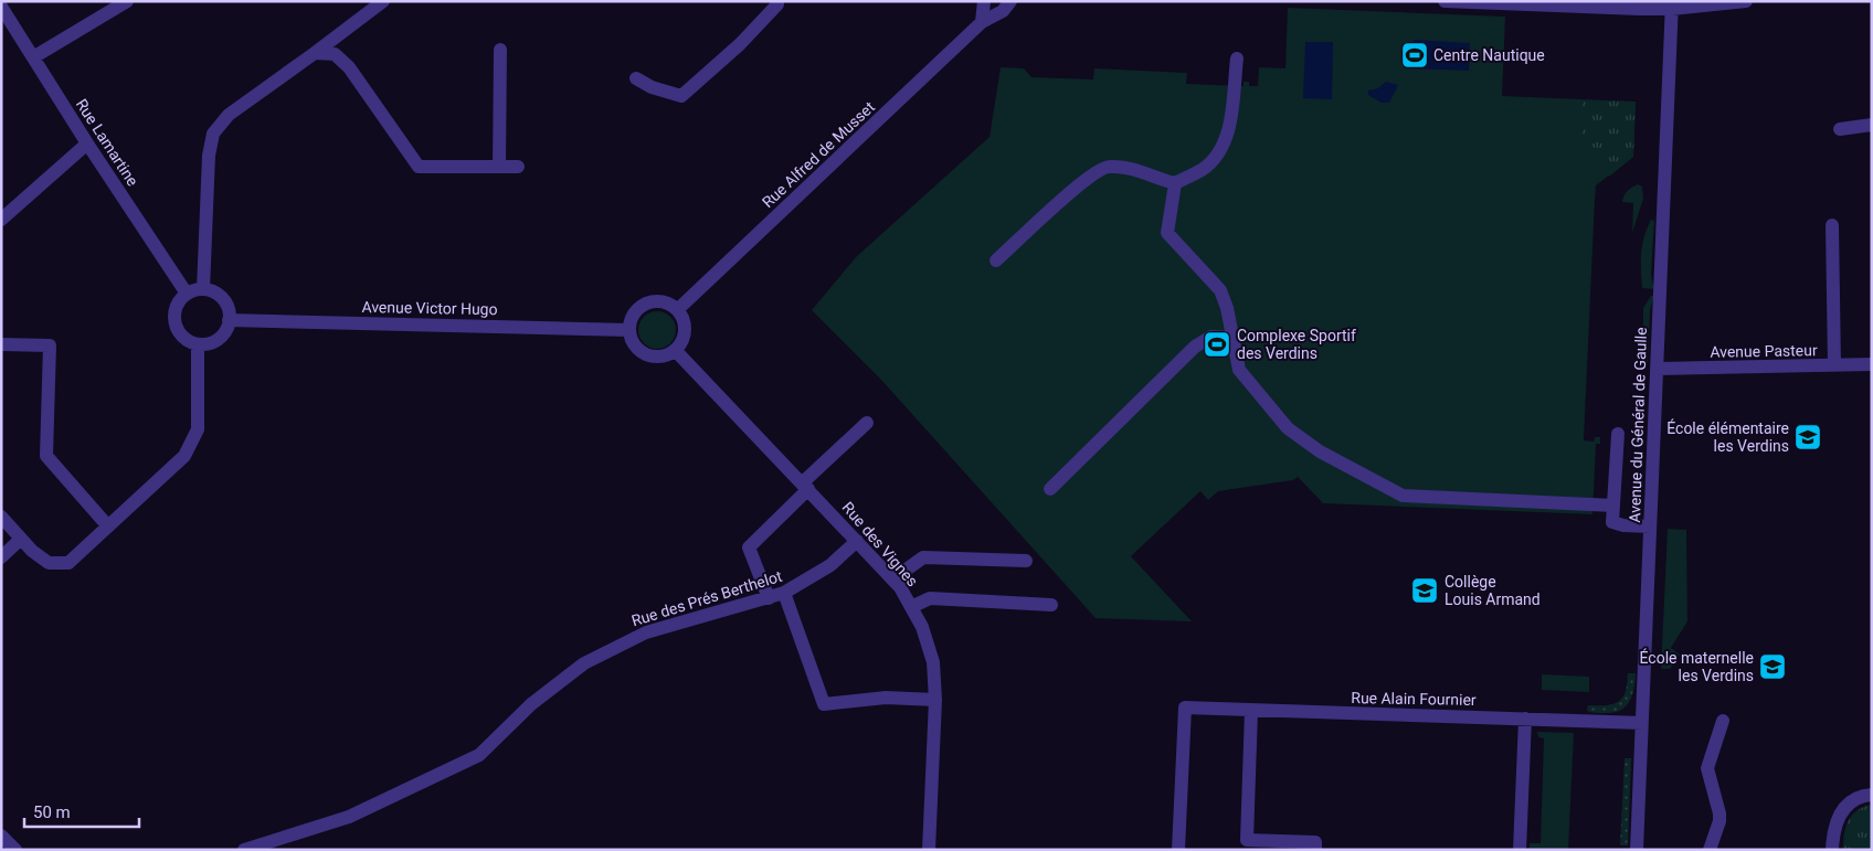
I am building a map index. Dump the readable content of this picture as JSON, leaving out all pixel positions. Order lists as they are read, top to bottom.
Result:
{
  "streets": {
    "street": [
      "Rue Lamartine",
      "Rue Alfred de Musset",
      "Avenue Victor Hugo",
      "Avenue Pasteur",
      "Avenue du Général de Gaulle",
      "Rue des Vignes",
      "Rue des Prés Berthelot",
      "Rue Alain Fournier"
    ]
  },
  "crossings": [
    ["Rue Lamartine", "Avenue Victor Hugo"],
    ["Rue Alfred de Musset", "Avenue Victor Hugo"],
    ["Rue Alfred de Musset", "Rue des Vignes"],
    ["Avenue Victor Hugo", "Rue des Vignes"],
    ["Avenue Pasteur", "Avenue du Général de Gaulle"],
    ["Avenue du Général de Gaulle", "Rue Alain Fournier"],
    ["Rue des Vignes", "Rue des Prés Berthelot"]
  ],
  "places": {
    "sports": ["Centre Nautique", "Complexe Sportif des Verdins"],
    "school or university": ["École élémentaire les Verdins", "Collège Louis Armand", "École maternelle les Verdins"]
  },
  "scale_bar": "50 m"
}
